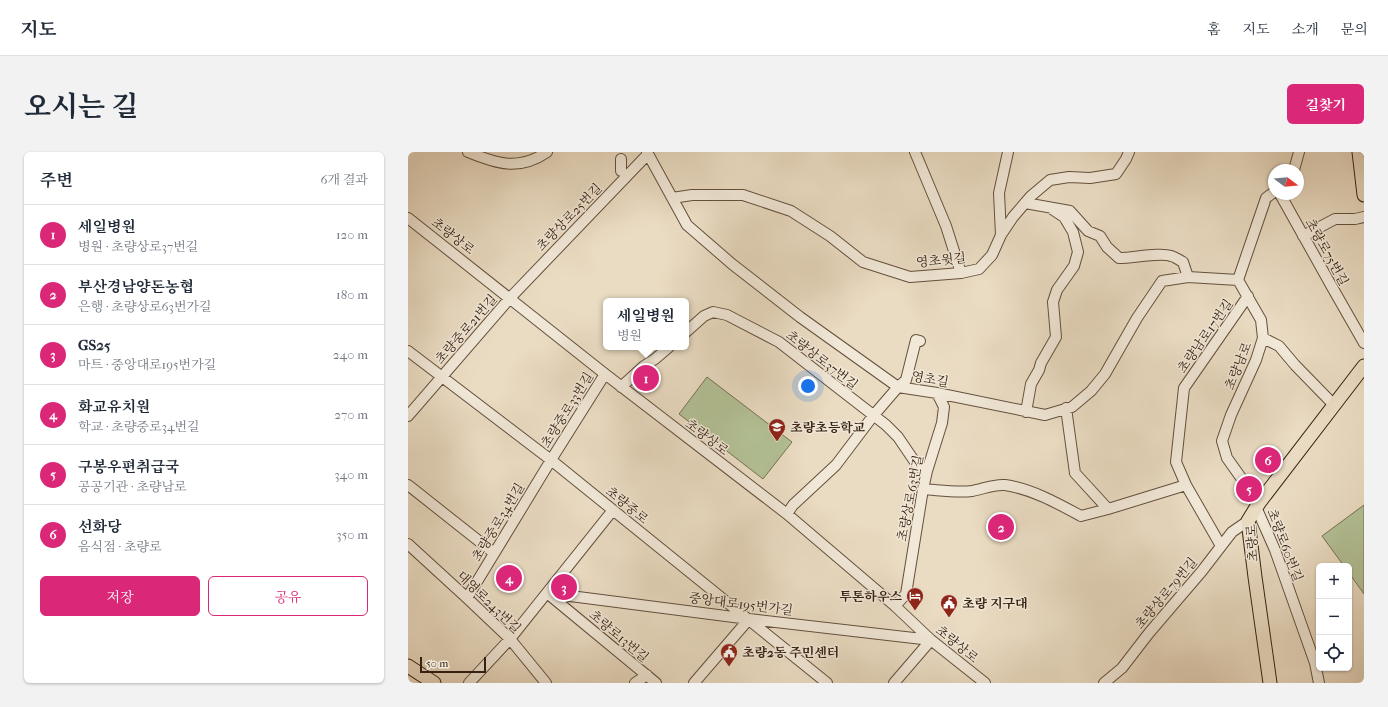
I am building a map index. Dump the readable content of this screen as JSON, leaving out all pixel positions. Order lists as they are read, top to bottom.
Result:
{
  "streets": {
    "main road": ["초량로"],
    "street": [
      "초량상로25번길",
      "초량상로",
      "초량로75번길",
      "영초윗길",
      "초량중로21번길",
      "초량남로17번길",
      "초량상로37번길",
      "초량남로",
      "영초길",
      "초량중로33번길",
      "초량상로63번길",
      "초량중로",
      "초량중로34번길",
      "초량로60번길",
      "초량상로79번길",
      "대영로243번길",
      "중앙대로195번가길",
      "초량로13번길"
    ]
  },
  "crossings": [
    ["초량상로25번길", "초량상로"],
    ["초량상로25번길", "초량중로21번길"],
    ["초량상로25번길", "영초길"],
    ["초량상로", "초량중로21번길"],
    ["초량상로", "초량중로33번길"],
    ["초량상로", "초량상로63번길"],
    ["초량상로", "중앙대로195번가길"],
    ["영초윗길", "영초길"],
    ["초량중로21번길", "초량중로"],
    ["초량남로17번길", "초량남로"],
    ["초량남로17번길", "초량상로79번길"],
    ["초량상로37번길", "초량상로63번길"],
    ["초량남로", "영초길"],
    ["초량남로", "초량로"],
    ["초량남로", "초량로60번길"],
    ["영초길", "초량상로63번길"],
    ["초량중로33번길", "초량중로"],
    ["초량중로33번길", "초량중로34번길"],
    ["초량중로", "초량중로34번길"],
    ["초량중로", "중앙대로195번가길"],
    ["초량중로34번길", "대영로243번길"],
    ["초량로", "초량로60번길"],
    ["초량로", "초량상로79번길"],
    ["중앙대로195번가길", "초량로13번길"]
  ],
  "places": {
    "school or university": ["초량초등학교"],
    "hotel": ["투톤하우스"],
    "public building": ["초량 지구대", "초량2동 주민센터"]
  },
  "scale_bar": "50 m",
  "north": "right",
  "page": {
    "header": "지도",
    "nav": [
      "홈",
      "지도",
      "소개",
      "문의"
    ],
    "title": "오시는 길",
    "buttons": [
      "길찾기",
      ["저장", "공유"]
    ],
    "heading": ["주변", "6개 결과"],
    "list": [
      {
        "mark": "1",
        "name": "세일병원",
        "note": "병원 · 초량상로37번길",
        "value": "120 m"
      },
      {
        "mark": "2",
        "name": "부산경남양돈농협",
        "note": "은행 · 초량상로63번가길",
        "value": "180 m"
      },
      {
        "mark": "3",
        "name": "GS25",
        "note": "마트 · 중앙대로195번가길",
        "value": "240 m"
      },
      {
        "mark": "4",
        "name": "화교유치원",
        "note": "학교 · 초량중로34번길",
        "value": "270 m"
      },
      {
        "mark": "5",
        "name": "구봉우편취급국",
        "note": "공공기관 · 초량남로",
        "value": "340 m"
      },
      {
        "mark": "6",
        "name": "선화당",
        "note": "음식점 · 초량로",
        "value": "350 m"
      }
    ],
    "popup": ["세일병원", "병원"],
    "pins": [
      "1",
      "6",
      "5",
      "2",
      "4",
      "3"
    ],
    "map_buttons": ["+", "−"],
    "scale": "50 m"
  }
}
